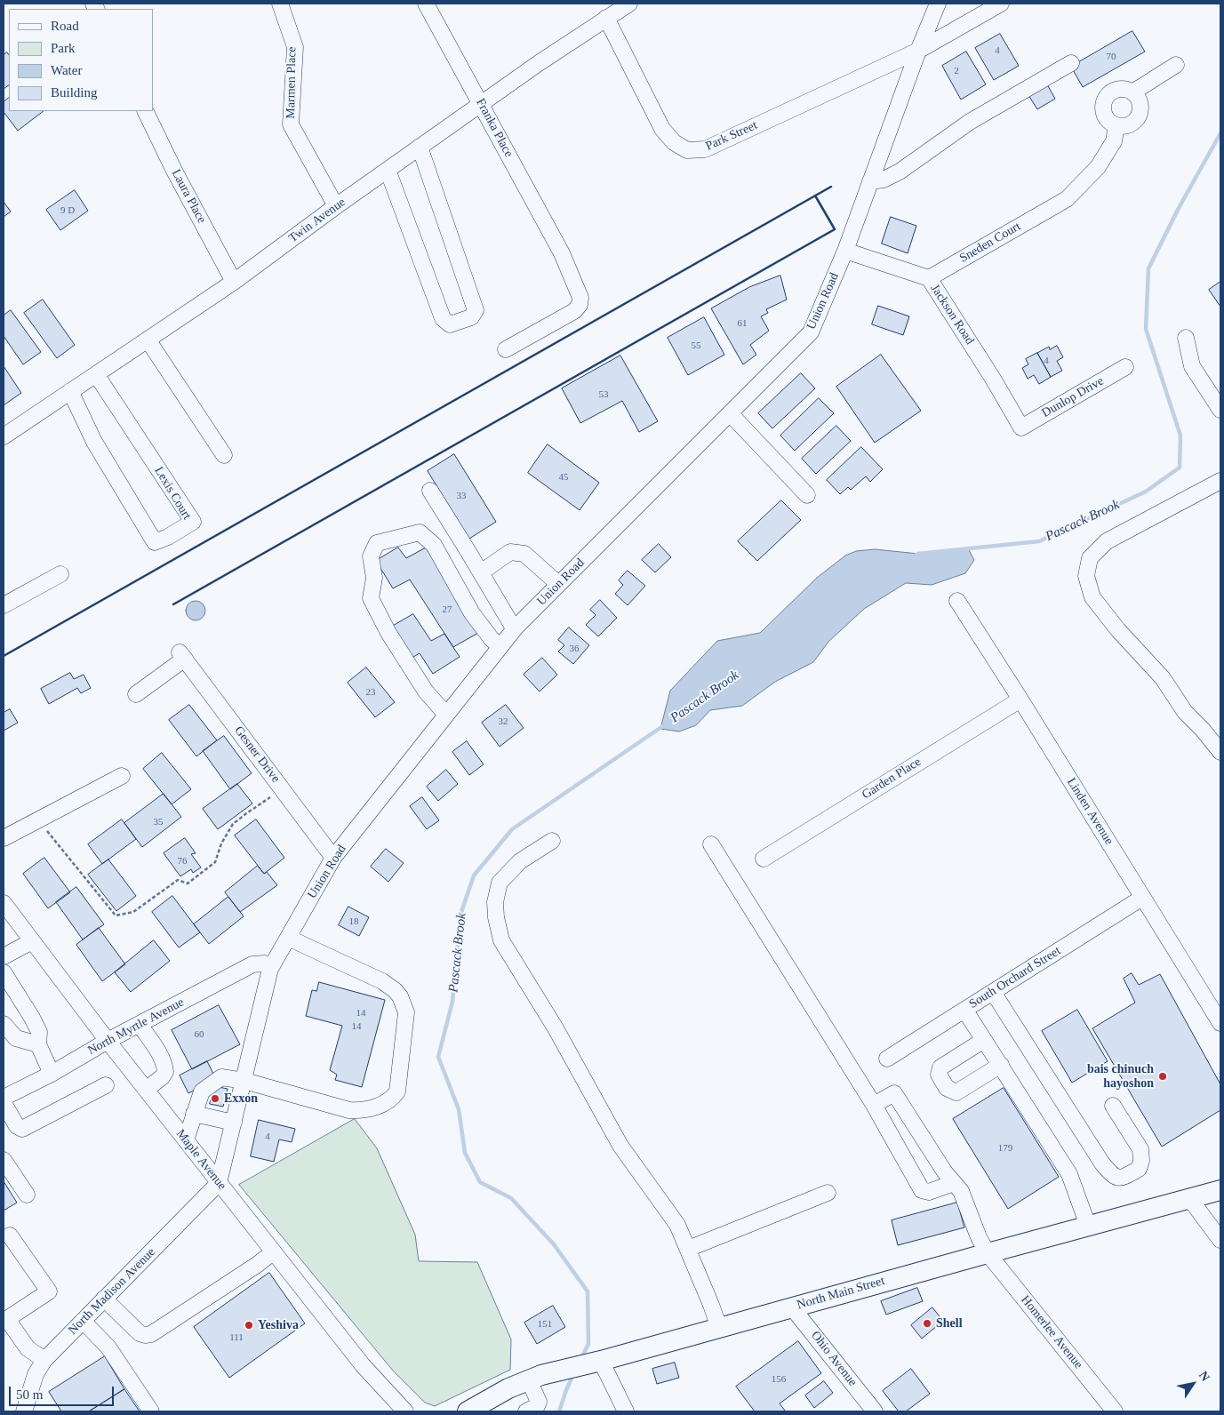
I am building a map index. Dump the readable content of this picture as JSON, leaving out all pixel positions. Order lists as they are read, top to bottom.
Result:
{
  "streets": {
    "main road": ["North Main Street"],
    "street": [
      "Marmen Place",
      "Franka Place",
      "Park Street",
      "Laura Place",
      "Twin Avenue",
      "Sneden Court",
      "Union Road",
      "Jackson Road",
      "Dunlop Drive",
      "Lexis Court",
      "Gesner Drive",
      "Garden Place",
      "Linden Avenue",
      "South Orchard Street",
      "North Myrtle Avenue",
      "Maple Avenue",
      "North Madison Avenue",
      "Homerlee Avenue",
      "Ohio Avenue"
    ]
  },
  "crossings": [
    ["Marmen Place", "Twin Avenue"],
    ["Franka Place", "Twin Avenue"],
    ["Park Street", "Twin Avenue"],
    ["Park Street", "Union Road"],
    ["Laura Place", "Twin Avenue"],
    ["Twin Avenue", "Lexis Court"],
    ["Sneden Court", "Jackson Road"],
    ["Union Road", "Jackson Road"],
    ["Union Road", "Gesner Drive"],
    ["Union Road", "North Myrtle Avenue"],
    ["Union Road", "Maple Avenue"],
    ["Union Road", "North Madison Avenue"],
    ["Jackson Road", "Dunlop Drive"],
    ["Garden Place", "Linden Avenue"],
    ["Linden Avenue", "South Orchard Street"],
    ["North Myrtle Avenue", "Maple Avenue"],
    ["Maple Avenue", "North Madison Avenue"],
    ["North Main Street", "Homerlee Avenue"],
    ["North Main Street", "Ohio Avenue"]
  ],
  "water": ["Pascack Brook"],
  "places": [
    "bais chinuch hayoshon",
    "Exxon",
    "Shell",
    "Yeshiva"
  ],
  "house_numbers": [
    "4",
    "70",
    "2",
    "9 D",
    "61",
    "55",
    "4",
    "53",
    "45",
    "33",
    "27",
    "36",
    "23",
    "32",
    "35",
    "76",
    "18",
    "14",
    "14",
    "60",
    "4",
    "179",
    "151",
    "111",
    "156"
  ],
  "legend": [
    "Road",
    "Park",
    "Water",
    "Building"
  ],
  "scale_bar": "50 m",
  "north": "top right"
}
